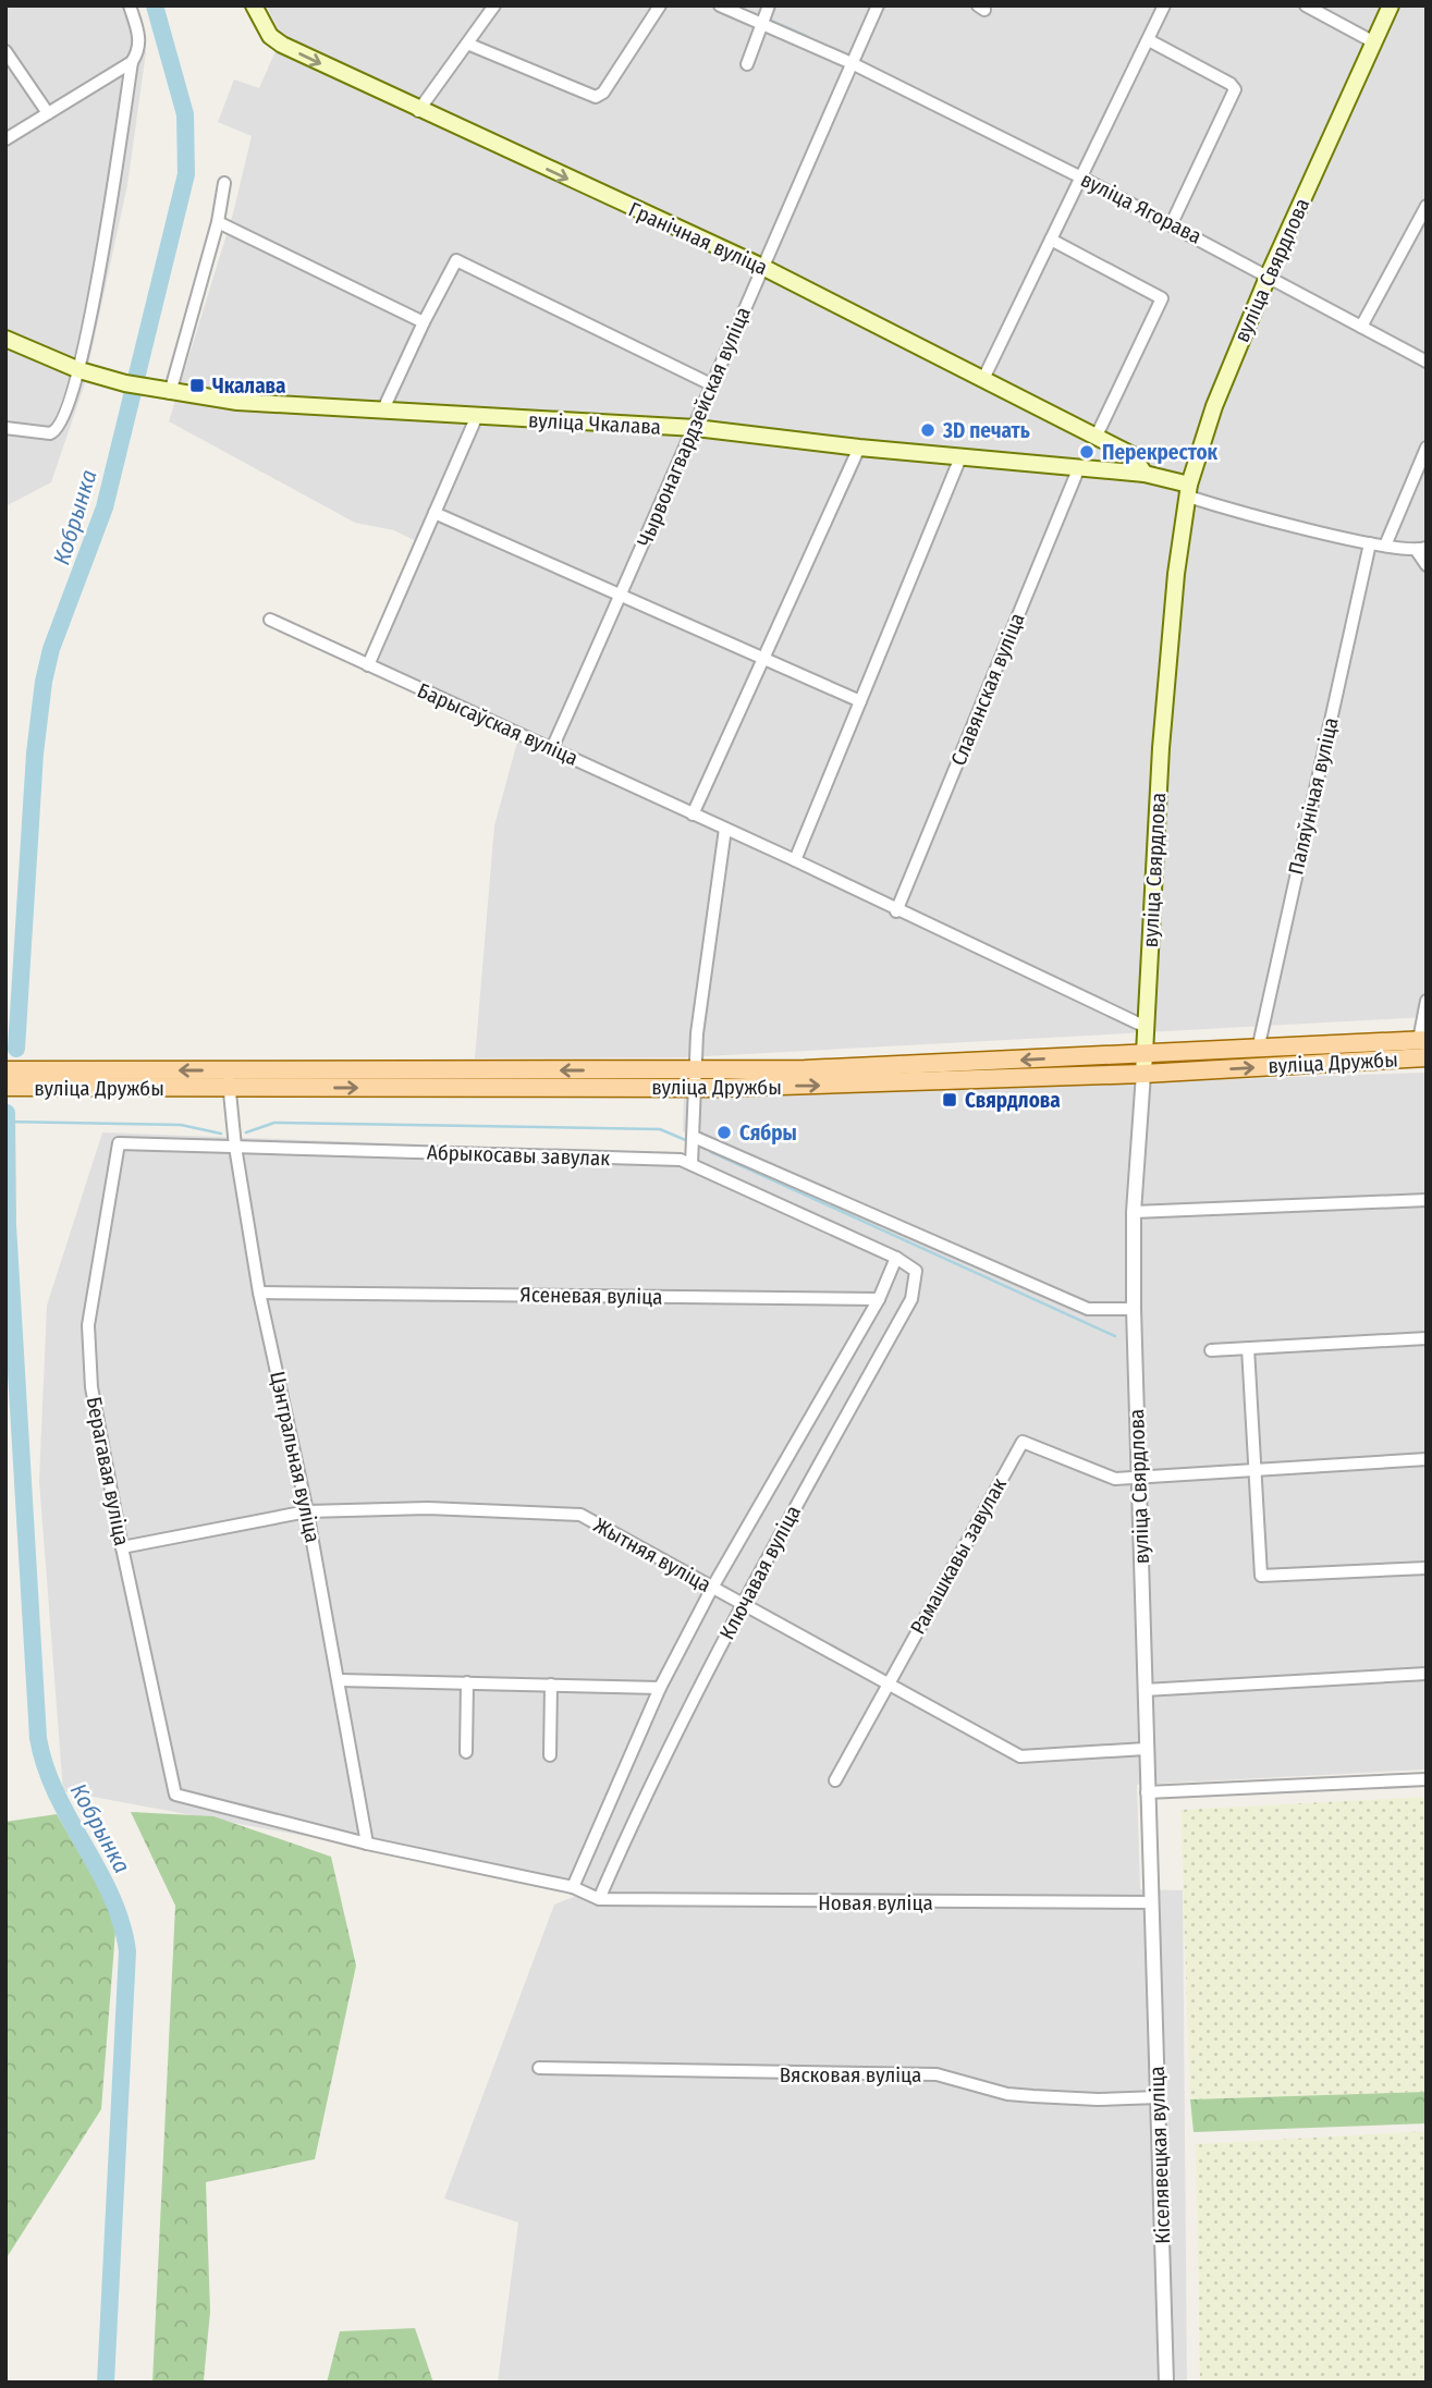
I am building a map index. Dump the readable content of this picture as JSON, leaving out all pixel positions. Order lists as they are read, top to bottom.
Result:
{
  "streets": {
    "main road": [
      "Гранічная вуліца",
      "вуліца Свярдлова",
      "вуліца Чкалава",
      "вуліца Дружбы"
    ],
    "street": [
      "вуліца Ягорава",
      "Чырвонагвардзейская вуліца",
      "Славянская вуліца",
      "Барысаўская вуліца",
      "Паляўнічая вуліца",
      "Абрыкосавы завулак",
      "Ясеневая вуліца",
      "Цэнтральная вуліца",
      "Берагавая вуліца",
      "Жытняя вуліца",
      "Рамашкавы завулак",
      "Ключавая вуліца",
      "Новая вуліца",
      "Вясковая вуліца",
      "Кіселявецкая вуліца"
    ]
  },
  "crossings": [
    ["вуліца Ягорава", "вуліца Свярдлова"],
    ["вуліца Ягорава", "Чырвонагвардзейская вуліца"],
    ["Гранічная вуліца", "вуліца Чкалава"],
    ["Гранічная вуліца", "Чырвонагвардзейская вуліца"],
    ["вуліца Свярдлова", "вуліца Чкалава"],
    ["вуліца Свярдлова", "Барысаўская вуліца"],
    ["вуліца Свярдлова", "вуліца Дружбы"],
    ["вуліца Свярдлова", "Жытняя вуліца"],
    ["вуліца Свярдлова", "Рамашкавы завулак"],
    ["вуліца Свярдлова", "Новая вуліца"],
    ["вуліца Свярдлова", "Кіселявецкая вуліца"],
    ["вуліца Чкалава", "Чырвонагвардзейская вуліца"],
    ["вуліца Чкалава", "Славянская вуліца"],
    ["Чырвонагвардзейская вуліца", "Барысаўская вуліца"],
    ["Славянская вуліца", "Барысаўская вуліца"],
    ["Паляўнічая вуліца", "вуліца Дружбы"],
    ["вуліца Дружбы", "Цэнтральная вуліца"],
    ["Абрыкосавы завулак", "Цэнтральная вуліца"],
    ["Абрыкосавы завулак", "Берагавая вуліца"],
    ["Абрыкосавы завулак", "Ключавая вуліца"],
    ["Ясеневая вуліца", "Цэнтральная вуліца"],
    ["Ясеневая вуліца", "Ключавая вуліца"],
    ["Цэнтральная вуліца", "Берагавая вуліца"],
    ["Цэнтральная вуліца", "Жытняя вуліца"],
    ["Берагавая вуліца", "Жытняя вуліца"],
    ["Жытняя вуліца", "Рамашкавы завулак"],
    ["Жытняя вуліца", "Ключавая вуліца"],
    ["Ключавая вуліца", "Новая вуліца"],
    ["Новая вуліца", "Кіселявецкая вуліца"],
    ["Вясковая вуліца", "Кіселявецкая вуліца"]
  ],
  "one_way": ["Гранічная вуліца"],
  "water": ["Кобрынка"],
  "places": {
    "transit": ["Чкалава", "Свярдлова"],
    "other": ["3D печать", "Перекресток", "Сябры"]
  }
}
